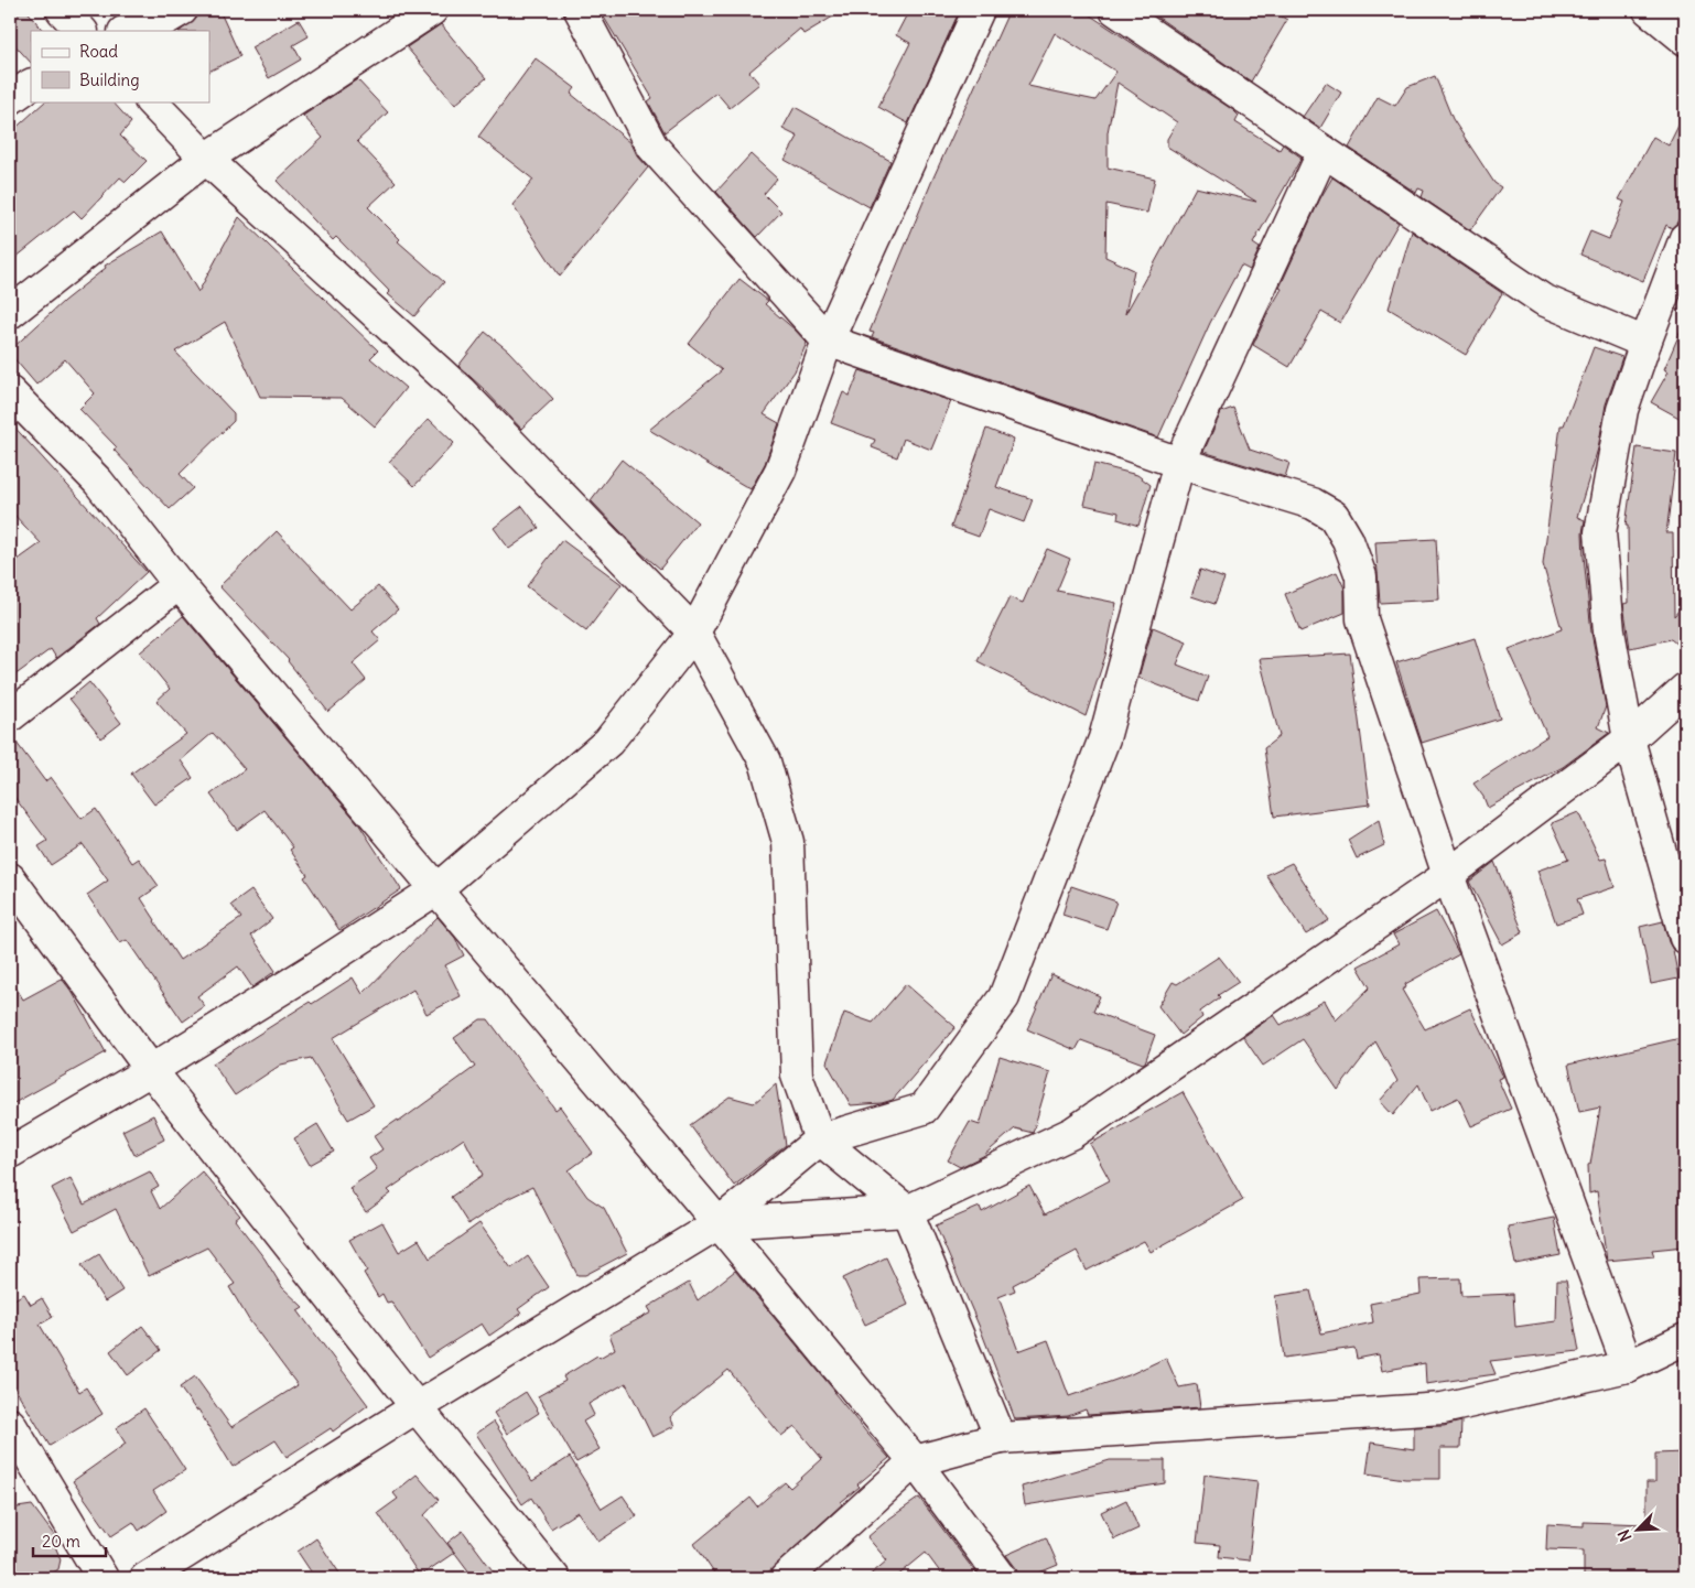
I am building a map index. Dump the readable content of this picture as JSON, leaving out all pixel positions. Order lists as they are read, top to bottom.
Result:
{
  "legend": ["Road", "Building"],
  "scale_bar": "20 m",
  "north": "bottom left"
}
